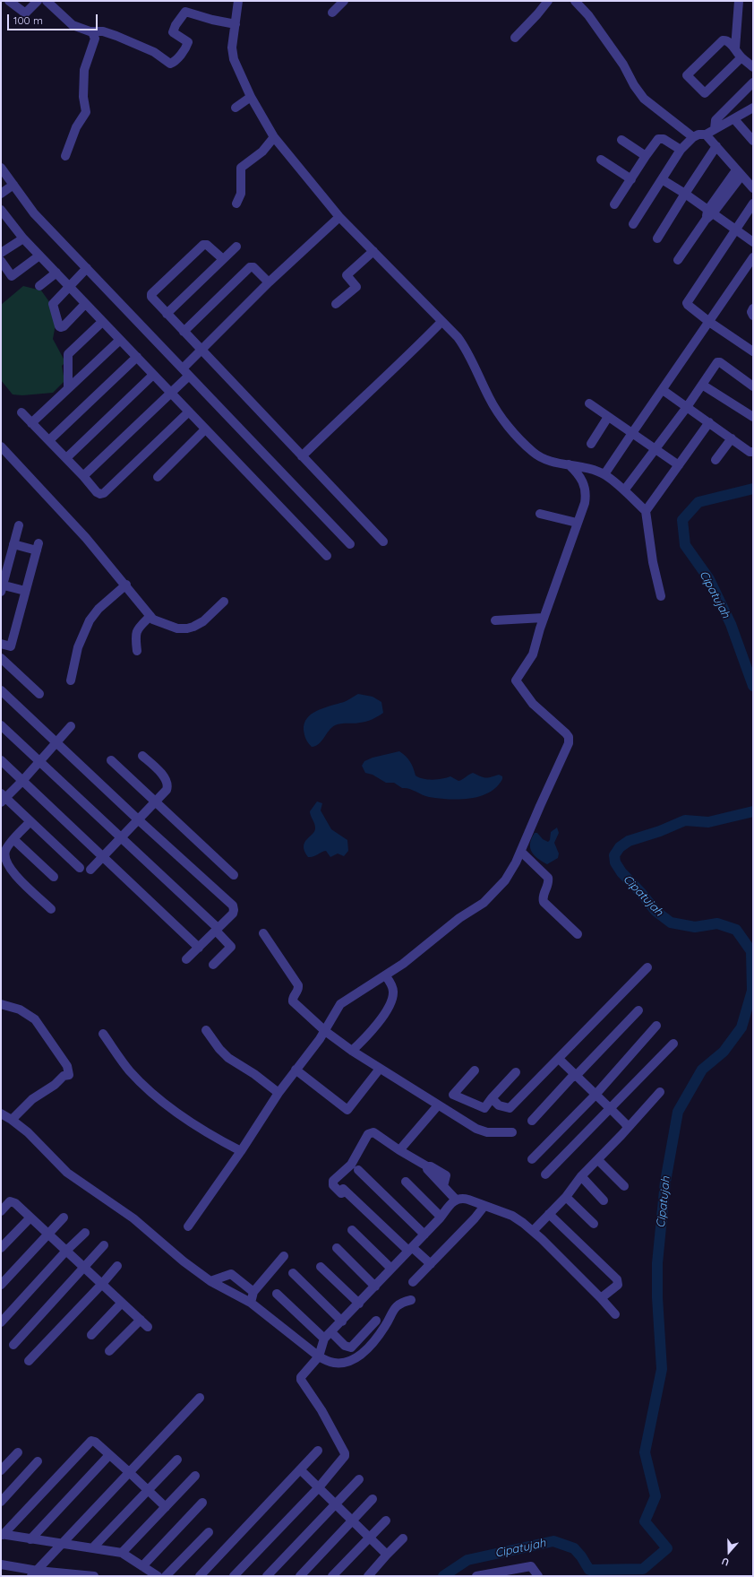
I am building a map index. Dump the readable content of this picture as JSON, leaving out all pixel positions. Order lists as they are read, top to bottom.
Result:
{
  "water": ["Cipatujah"],
  "scale_bar": "100 m",
  "north": "bottom"
}
